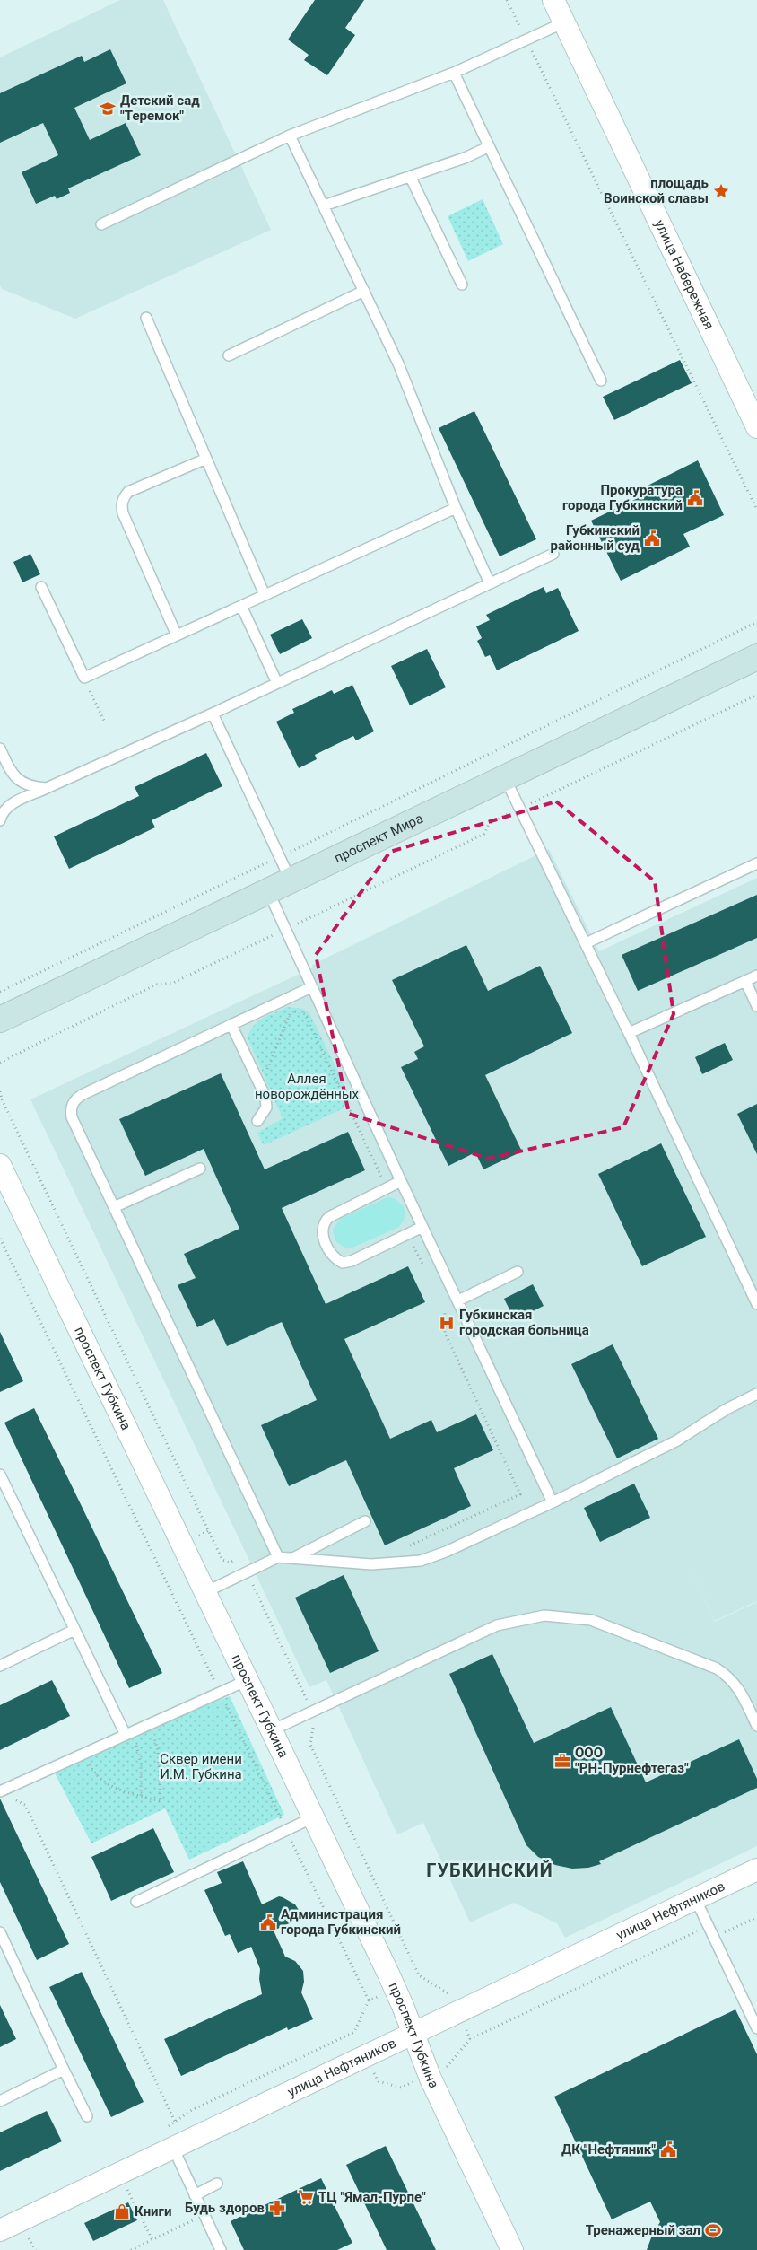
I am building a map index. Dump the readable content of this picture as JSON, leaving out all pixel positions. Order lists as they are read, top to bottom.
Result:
{
  "streets": {
    "main road": ["проспект Мира"],
    "street": ["улица Набережная", "проспект Губкина", "улица Нефтяников"]
  },
  "crossings": [
    ["проспект Губкина", "улица Нефтяников"]
  ],
  "districts": ["ГУБКИНСКИЙ"],
  "parks": ["Аллея новорождённых", "Сквер имени И.М. Губкина"],
  "places": {
    "school or university": ["Детский сад \"Теремок\""],
    "place": ["площадь Воинской славы"],
    "public building": [
      "Прокуратура города Губкинский",
      "Губкинский районный суд",
      "Администрация города Губкинский",
      "ДК \"Нефтяник\""
    ],
    "hospital": ["Губкинская городская больница"],
    "office": ["ООО \"РН-Пурнефтегаз\""],
    "supermarket": ["ТЦ \"Ямал-Пурпе\""],
    "pharmacy": ["Будь здоров"],
    "shop": ["Книги"],
    "sports": ["Тренажерный зал"]
  }
}
